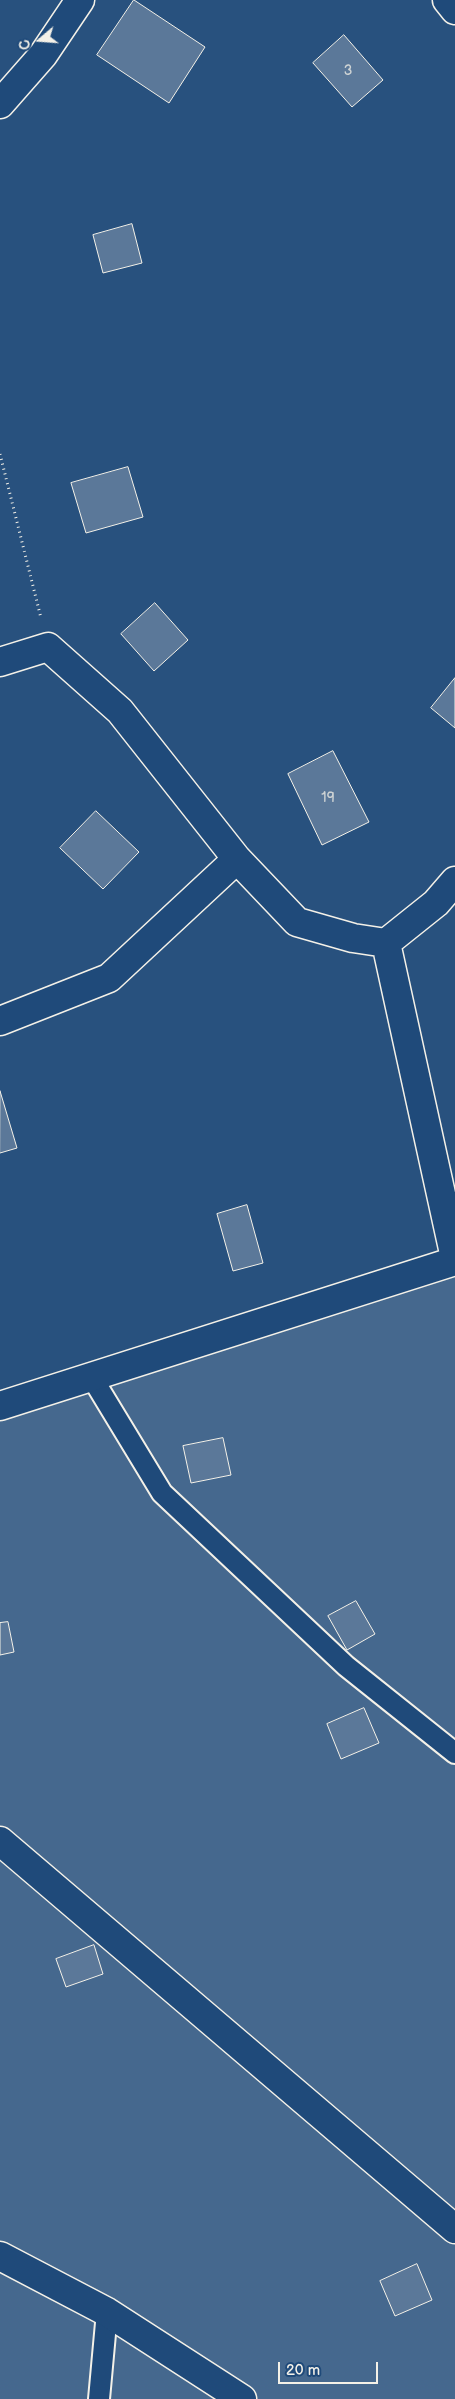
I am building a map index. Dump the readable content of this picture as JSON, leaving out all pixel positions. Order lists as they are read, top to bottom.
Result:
{
  "house_numbers": ["3", "19"],
  "scale_bar": "20 m",
  "north": "left"
}
